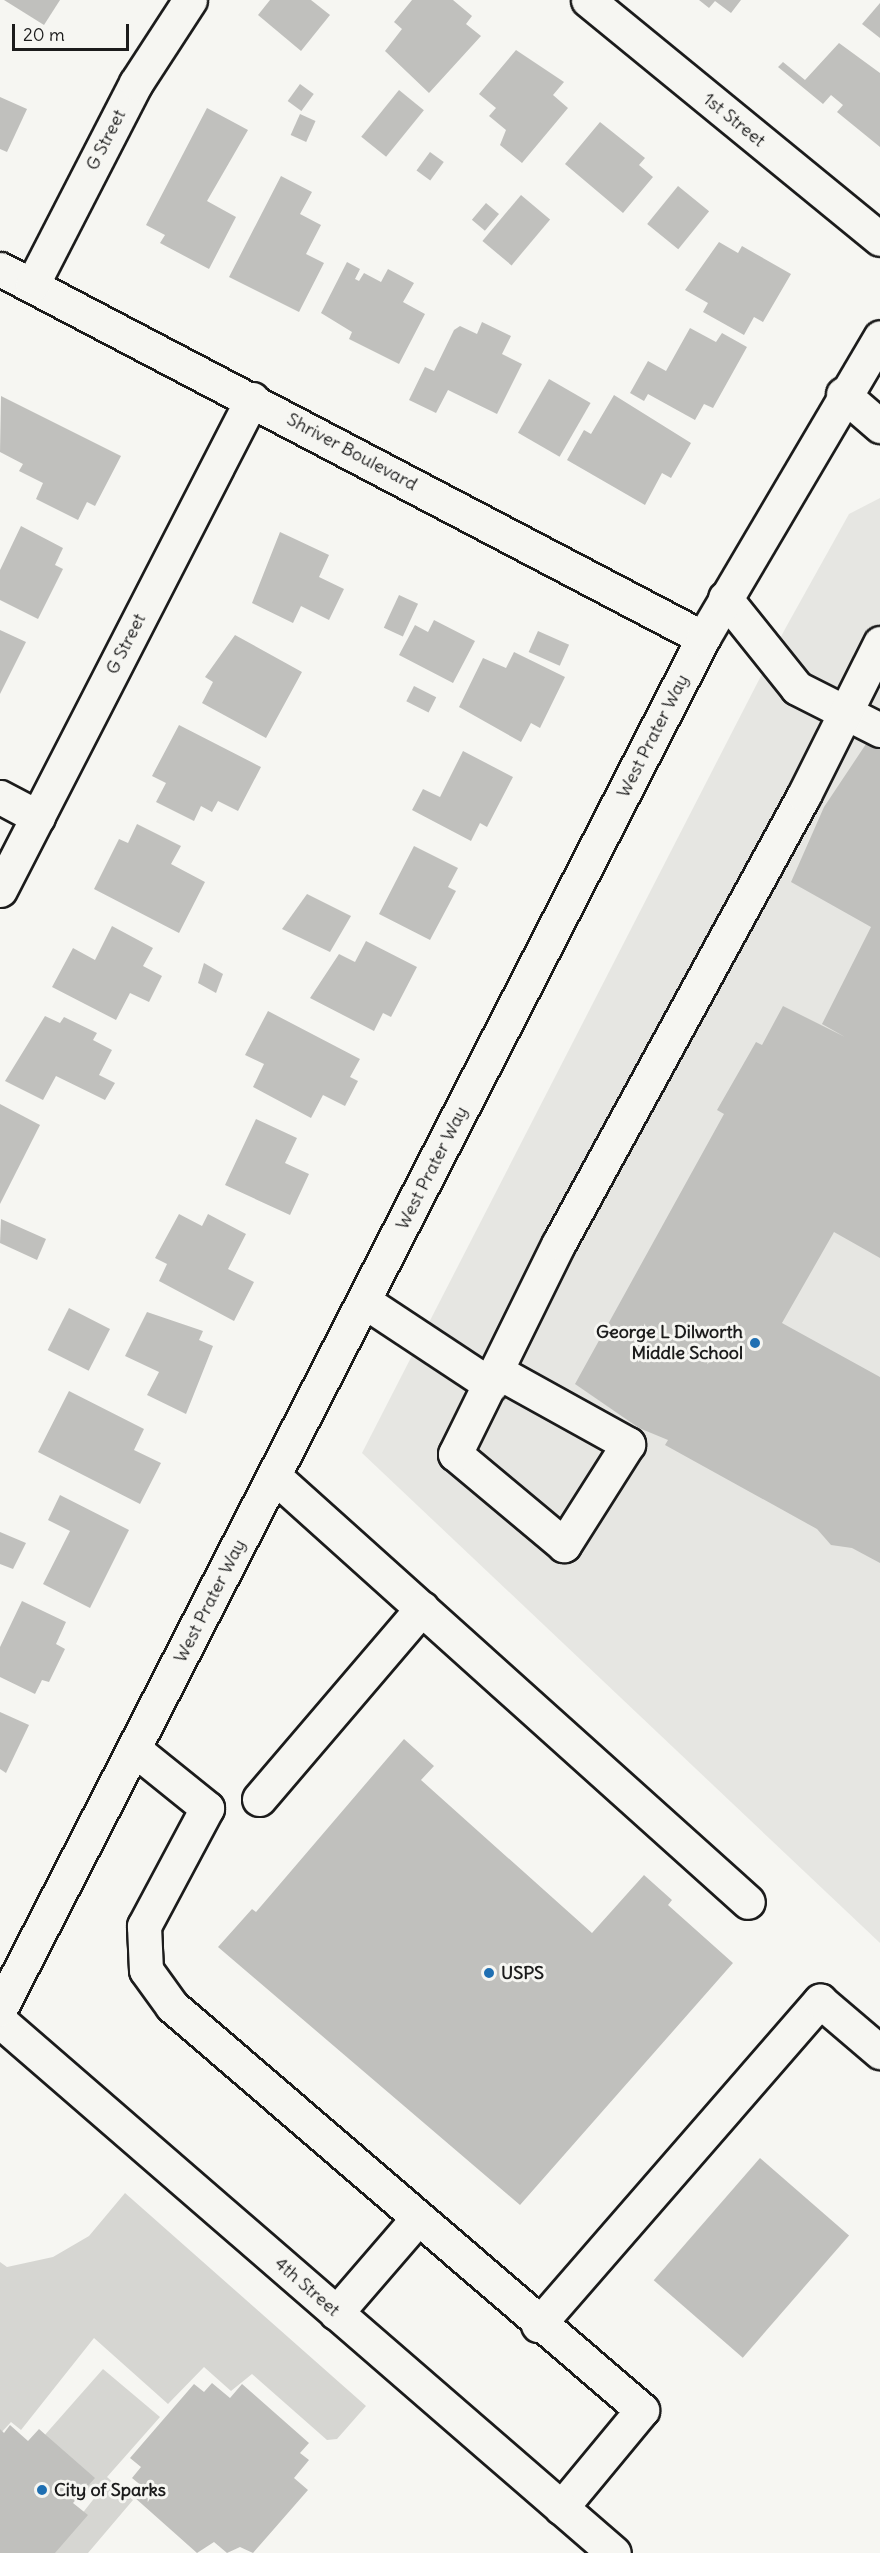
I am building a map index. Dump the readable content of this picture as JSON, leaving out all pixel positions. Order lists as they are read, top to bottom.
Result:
{
  "streets": {
    "street": [
      "1st Street",
      "G Street",
      "Shriver Boulevard",
      "West Prater Way",
      "4th Street"
    ]
  },
  "crossings": [
    ["G Street", "Shriver Boulevard"],
    ["Shriver Boulevard", "West Prater Way"]
  ],
  "places": ["George L Dilworth Middle School", "USPS", "City of Sparks"],
  "scale_bar": "20 m"
}
